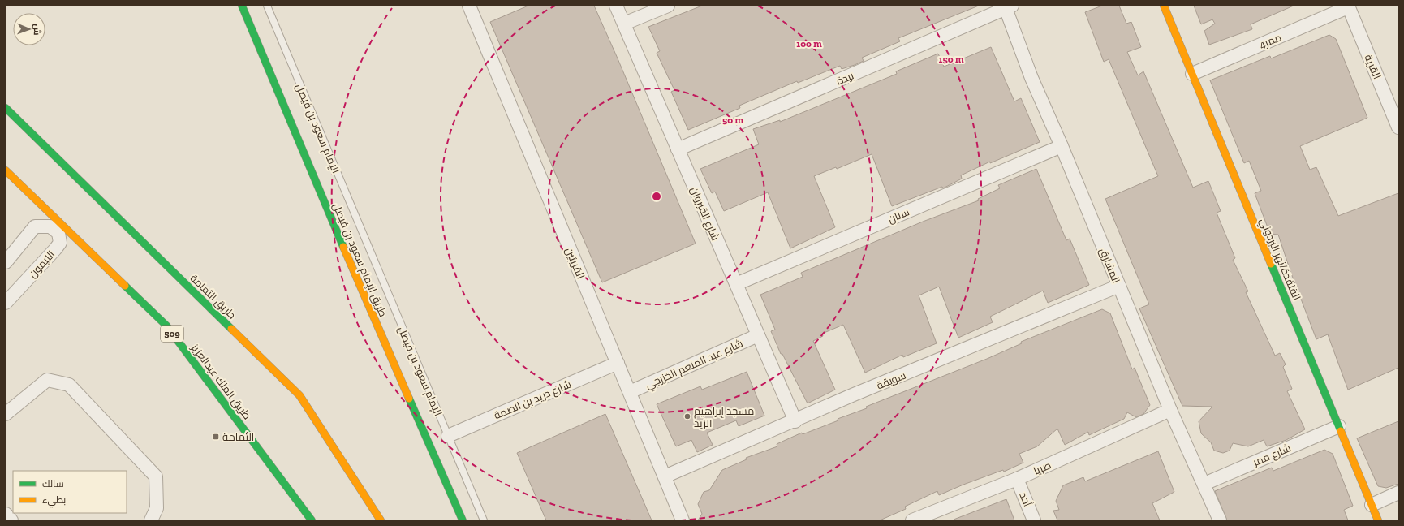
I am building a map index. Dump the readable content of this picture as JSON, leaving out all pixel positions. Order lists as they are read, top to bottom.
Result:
{
  "streets": {
    "main road": [
      "القنفذة/نهر البردوني",
      "طريق الإمام سعود بن فيصل",
      "طريق الثمامة",
      "509",
      "طريق الملك عبدالعزيز"
    ],
    "street": [
      "ممر4",
      "القرية",
      "بيدة",
      "شارع القيروان",
      "سنان",
      "القريتين",
      "الليمون",
      "المشارق",
      "شارع عبد المنعم الخزرجي",
      "سويقة",
      "شارع دريد بن الصمة",
      "شارع ممر",
      "صبيا",
      "أحد"
    ],
    "lane": ["الإمام سعود بن فيصل"]
  },
  "crossings": [
    ["ممر4", "القرية"],
    ["ممر4", "القنفذة/نهر البردوني"],
    ["بيدة", "شارع القيروان"],
    ["بيدة", "المشارق"],
    ["الإمام سعود بن فيصل", "شارع دريد بن الصمة"],
    ["شارع القيروان", "سنان"],
    ["شارع القيروان", "شارع عبد المنعم الخزرجي"],
    ["شارع القيروان", "سويقة"],
    ["سنان", "المشارق"],
    ["القنفذة/نهر البردوني", "شارع ممر"],
    ["القريتين", "شارع عبد المنعم الخزرجي"],
    ["القريتين", "سويقة"],
    ["القريتين", "شارع دريد بن الصمة"],
    ["المشارق", "سويقة"],
    ["المشارق", "شارع ممر"],
    ["المشارق", "صبيا"],
    ["صبيا", "أحد"]
  ],
  "places": {
    "other": ["مسجد إبراهيم الزيد"],
    "transit": ["الثمامة"]
  },
  "legend": ["سالك", "بطيء"],
  "north": "right",
  "rings": ["100 m", "150 m", "50 m"]
}
